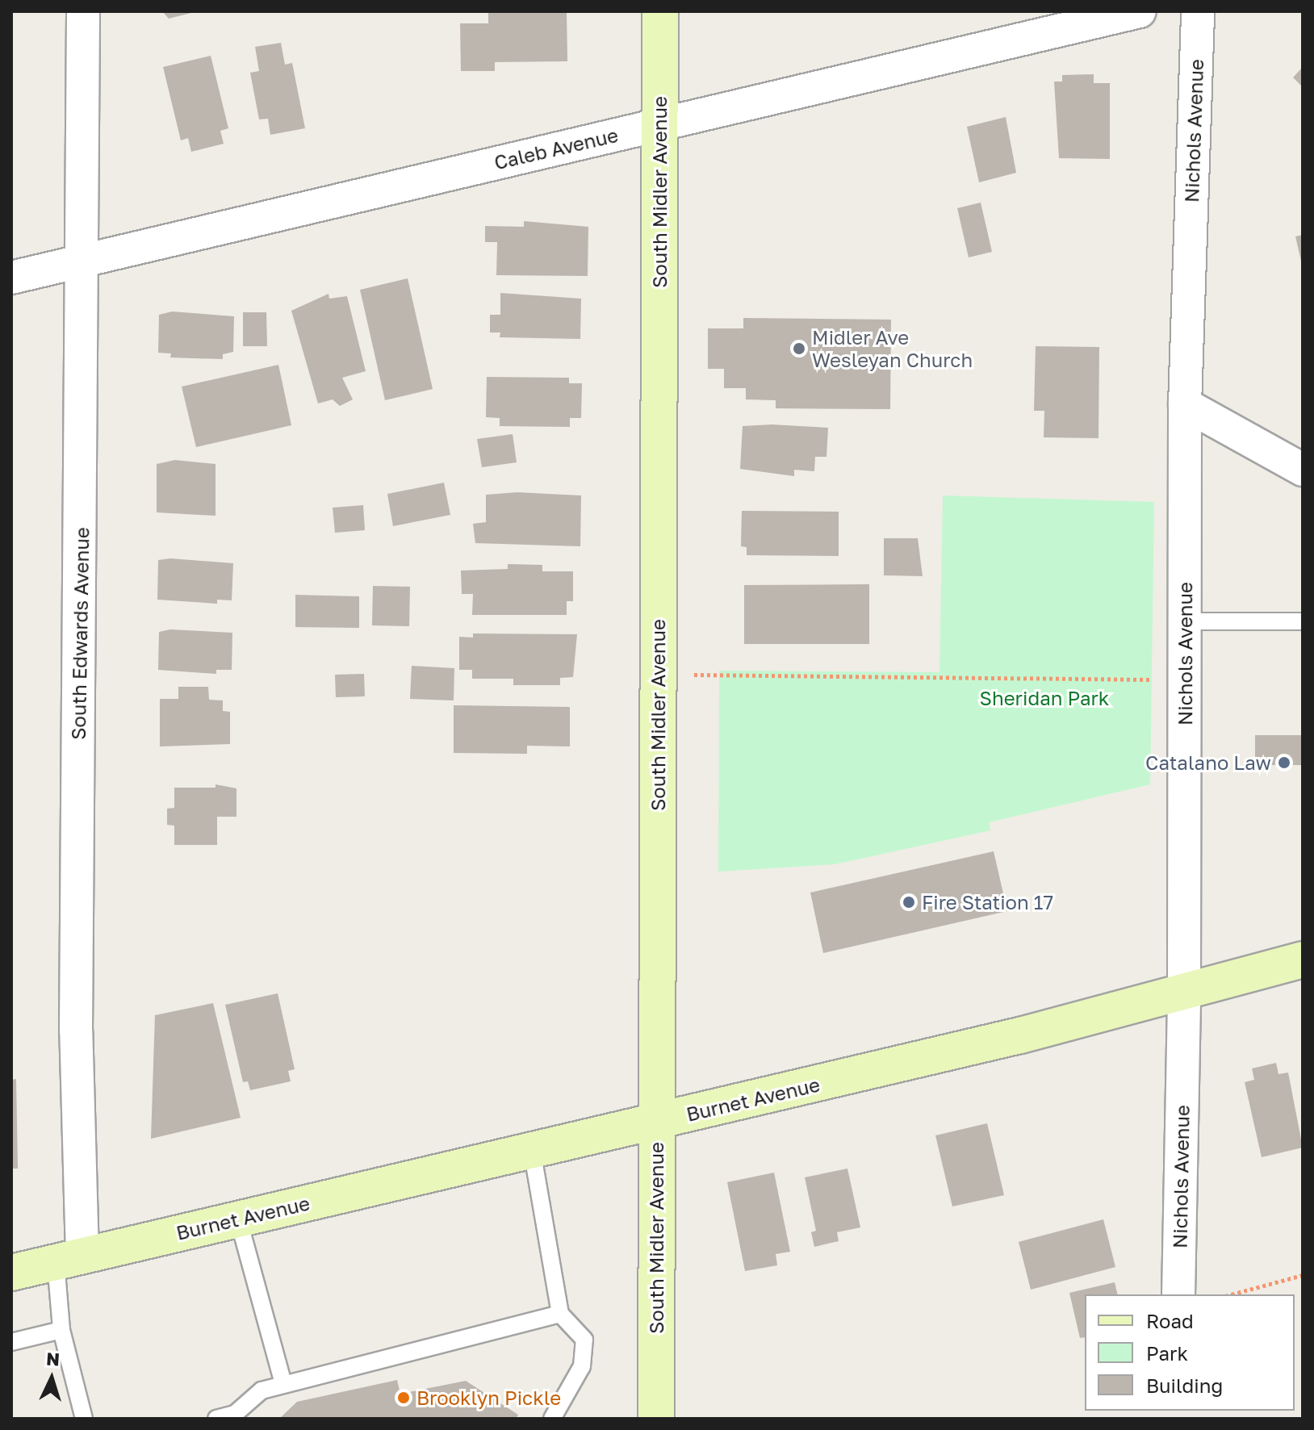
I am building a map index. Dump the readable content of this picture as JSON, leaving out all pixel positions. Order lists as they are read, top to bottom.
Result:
{
  "streets": {
    "main road": ["South Midler Avenue", "Burnet Avenue"],
    "street": ["Nichols Avenue", "Caleb Avenue", "South Edwards Avenue"]
  },
  "crossings": [
    ["Nichols Avenue", "Burnet Avenue"],
    ["Caleb Avenue", "South Midler Avenue"],
    ["Caleb Avenue", "South Edwards Avenue"],
    ["South Midler Avenue", "Burnet Avenue"],
    ["South Edwards Avenue", "Burnet Avenue"]
  ],
  "parks": ["Sheridan Park"],
  "places": [
    "Midler Ave Wesleyan Church",
    "Catalano Law",
    "Fire Station 17",
    "Brooklyn Pickle"
  ],
  "legend": ["Road", "Park", "Building"],
  "north": "top"
}
